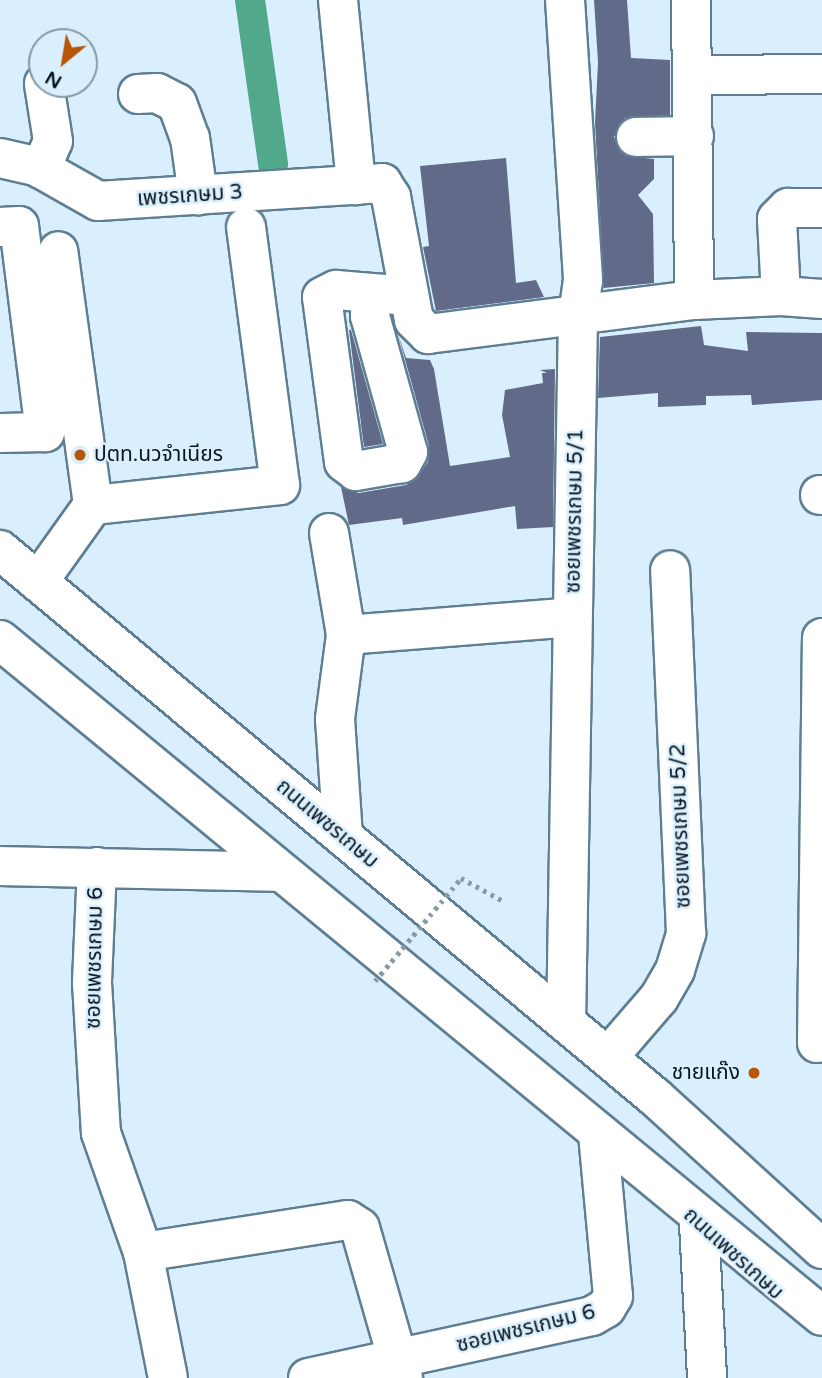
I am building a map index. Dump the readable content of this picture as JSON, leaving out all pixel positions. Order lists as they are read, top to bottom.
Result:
{
  "streets": {
    "street": [
      "เพชรเกษม 3",
      "ซอยเพชรเกษม 5/1",
      "ถนนเพชรเกษม",
      "ซอยเพชรเกษม 5/2",
      "ซอยเพชรเกษม 6"
    ]
  },
  "crossings": [
    ["ซอยเพชรเกษม 5/1", "ถนนเพชรเกษม"],
    ["ถนนเพชรเกษม", "ซอยเพชรเกษม 5/2"],
    ["ถนนเพชรเกษม", "ซอยเพชรเกษม 6"]
  ],
  "places": ["ปตท.นวจำเนียร", "ชายแก๊ง"],
  "north": "bottom left"
}
